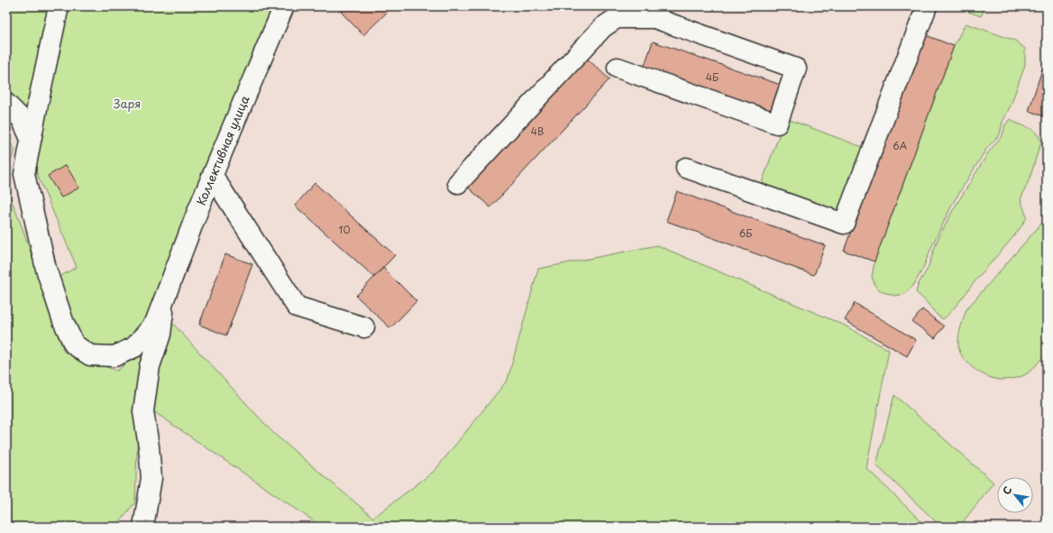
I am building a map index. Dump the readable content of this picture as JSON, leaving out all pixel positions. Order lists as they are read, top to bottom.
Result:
{
  "streets": {
    "street": ["Коллективная улица"]
  },
  "parks": ["Заря"],
  "house_numbers": [
    "4Б",
    "4В",
    "6А",
    "10",
    "6Б"
  ],
  "north": "top left"
}
